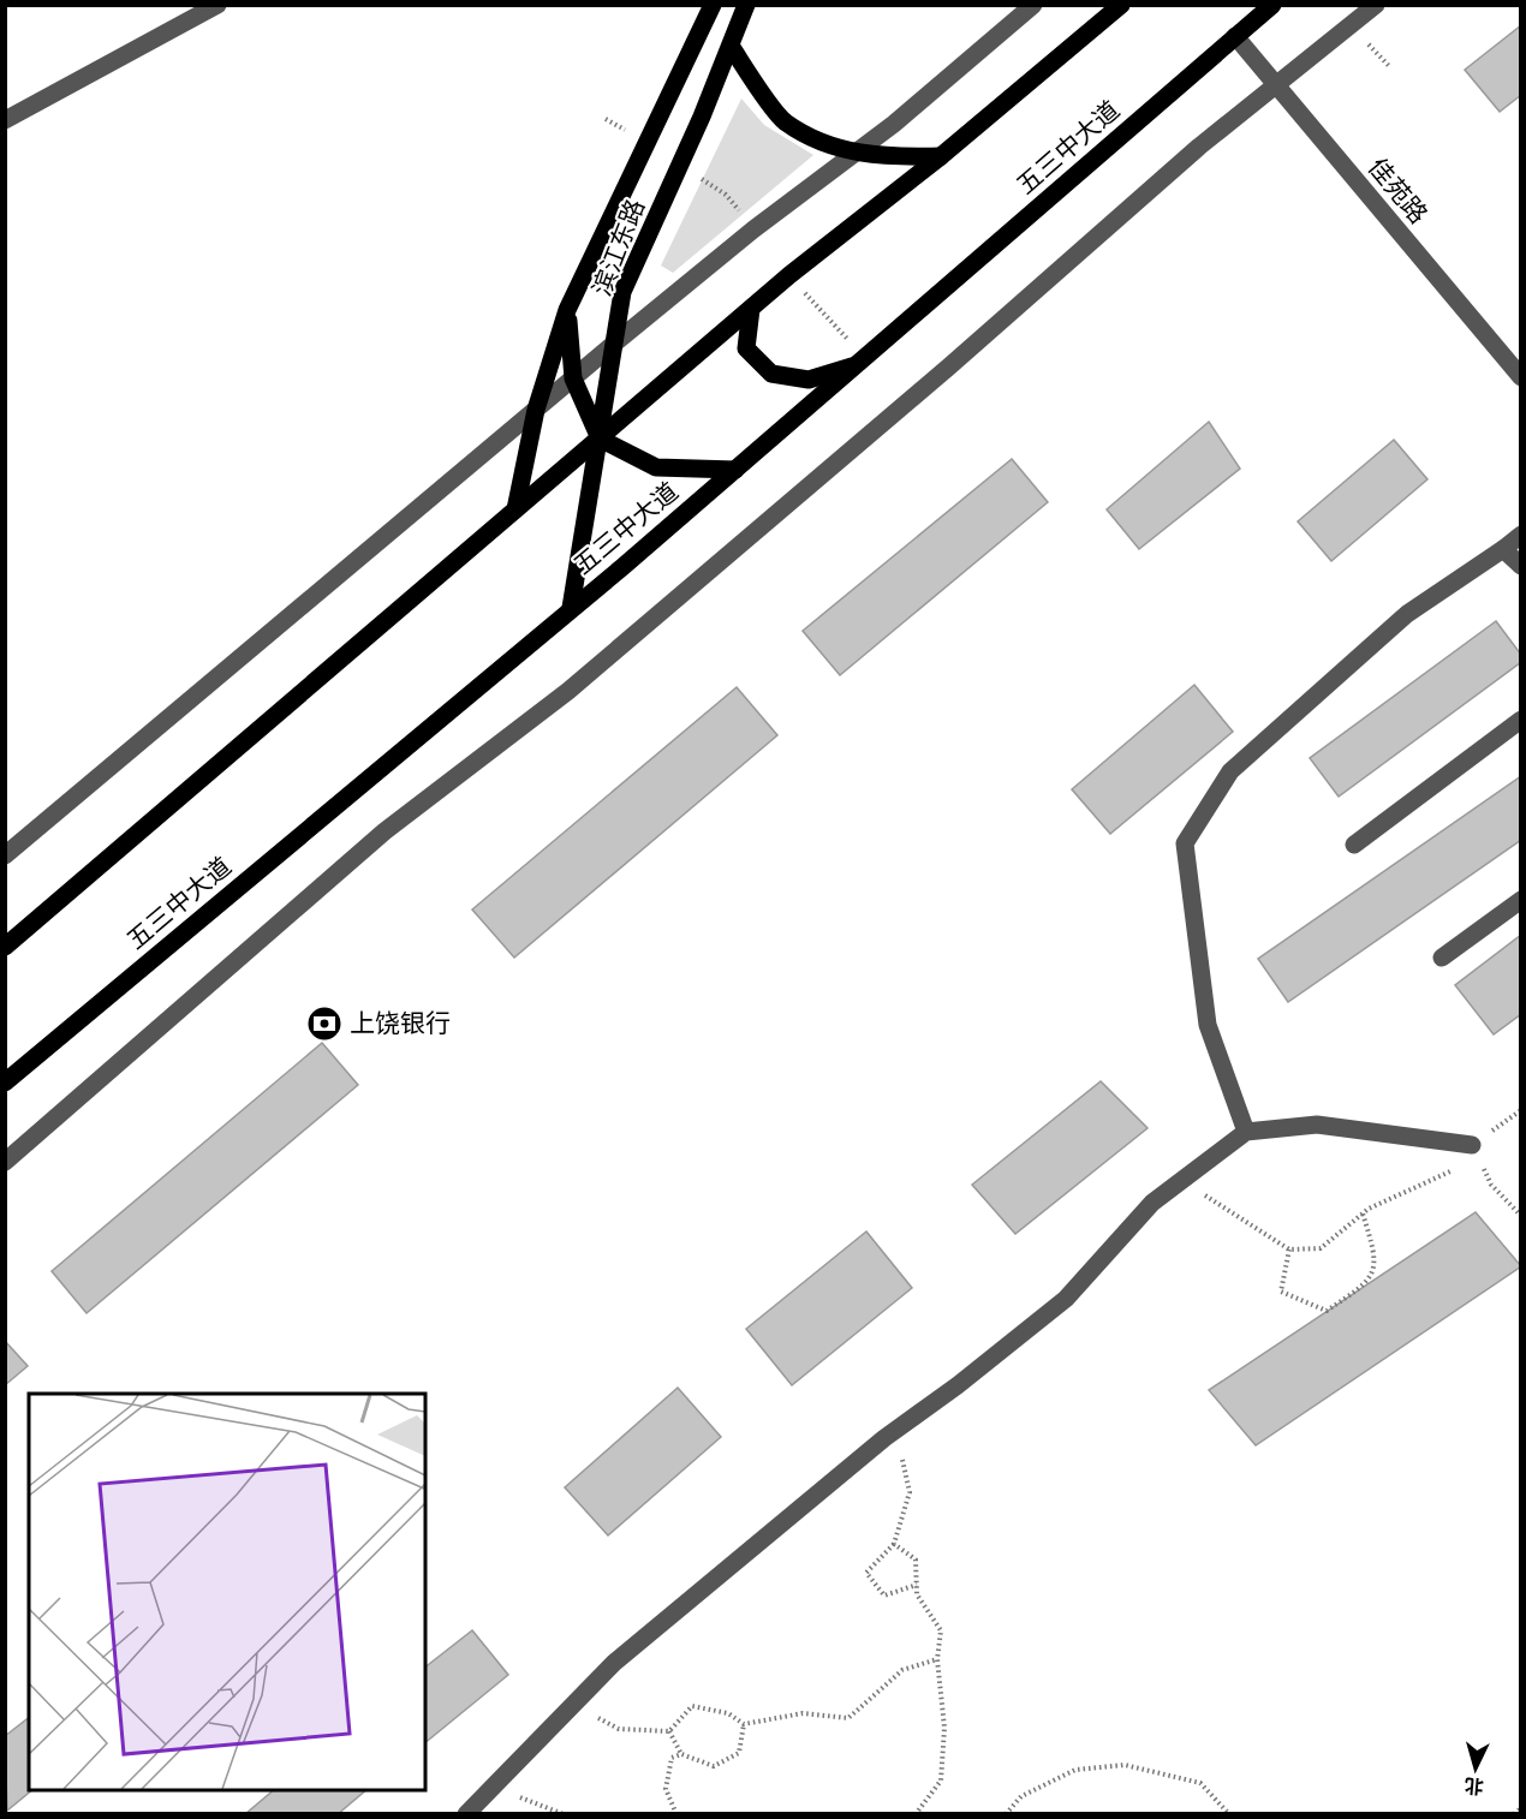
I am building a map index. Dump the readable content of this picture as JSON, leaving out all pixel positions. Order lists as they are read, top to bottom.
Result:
{
  "streets": {
    "main road": ["五三中大道", "滨江东路"],
    "street": ["佳苑路"]
  },
  "crossings": [
    ["五三中大道", "佳苑路"],
    ["五三中大道", "滨江东路"]
  ],
  "places": {
    "bank": ["上饶银行"]
  },
  "north": "bottom"
}
